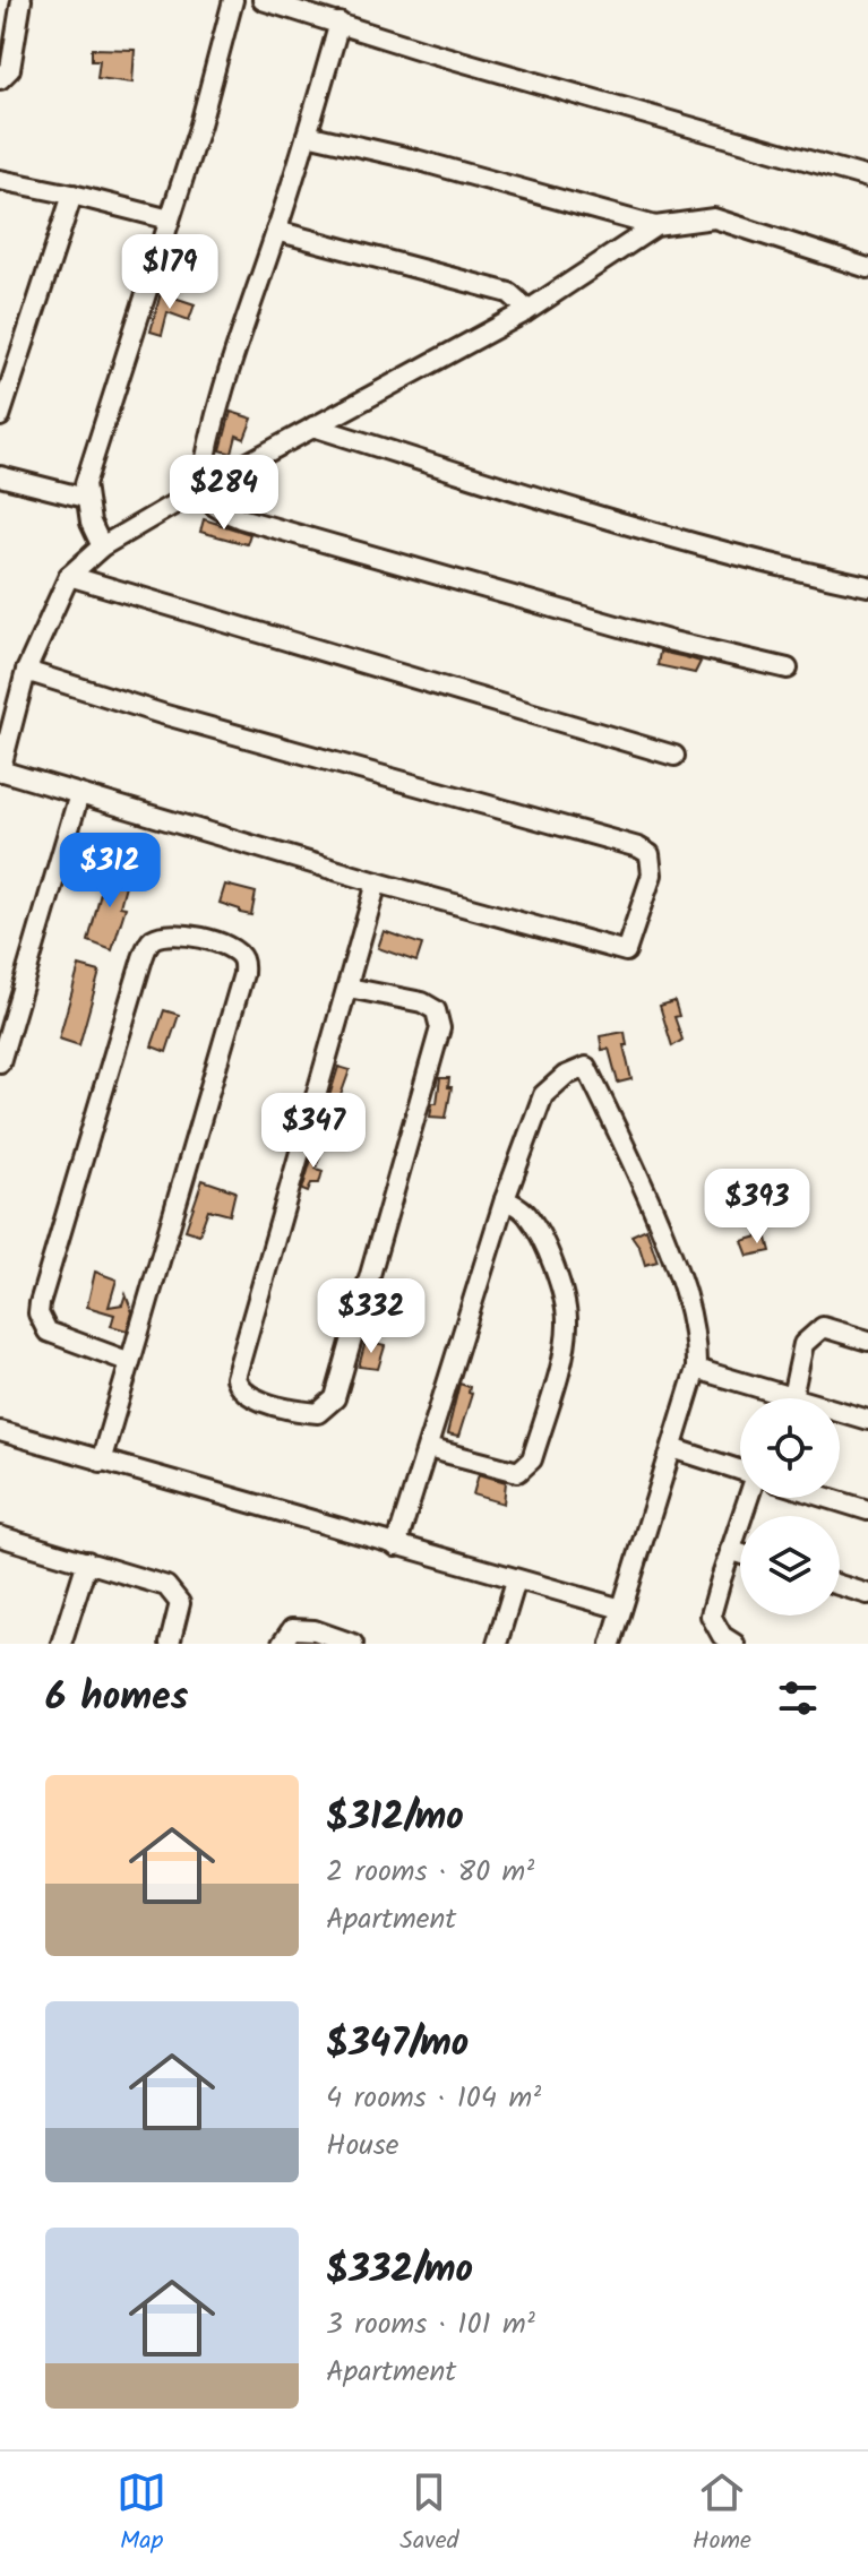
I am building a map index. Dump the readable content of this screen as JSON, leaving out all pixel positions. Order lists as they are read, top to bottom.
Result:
{
  "page": {
    "price": [
      "$179",
      "$284",
      "$312",
      "$347",
      "$393",
      "$332"
    ],
    "heading": "6 homes",
    "list": [
      {
        "name": "$312/mo",
        "note": "2 rooms · 80 m² · Apartment"
      },
      {
        "name": "$347/mo",
        "note": "4 rooms · 104 m² · House"
      },
      {
        "name": "$332/mo",
        "note": "3 rooms · 101 m² · Apartment"
      }
    ],
    "tabs": ["Map", "Saved", "Home"]
  }
}
